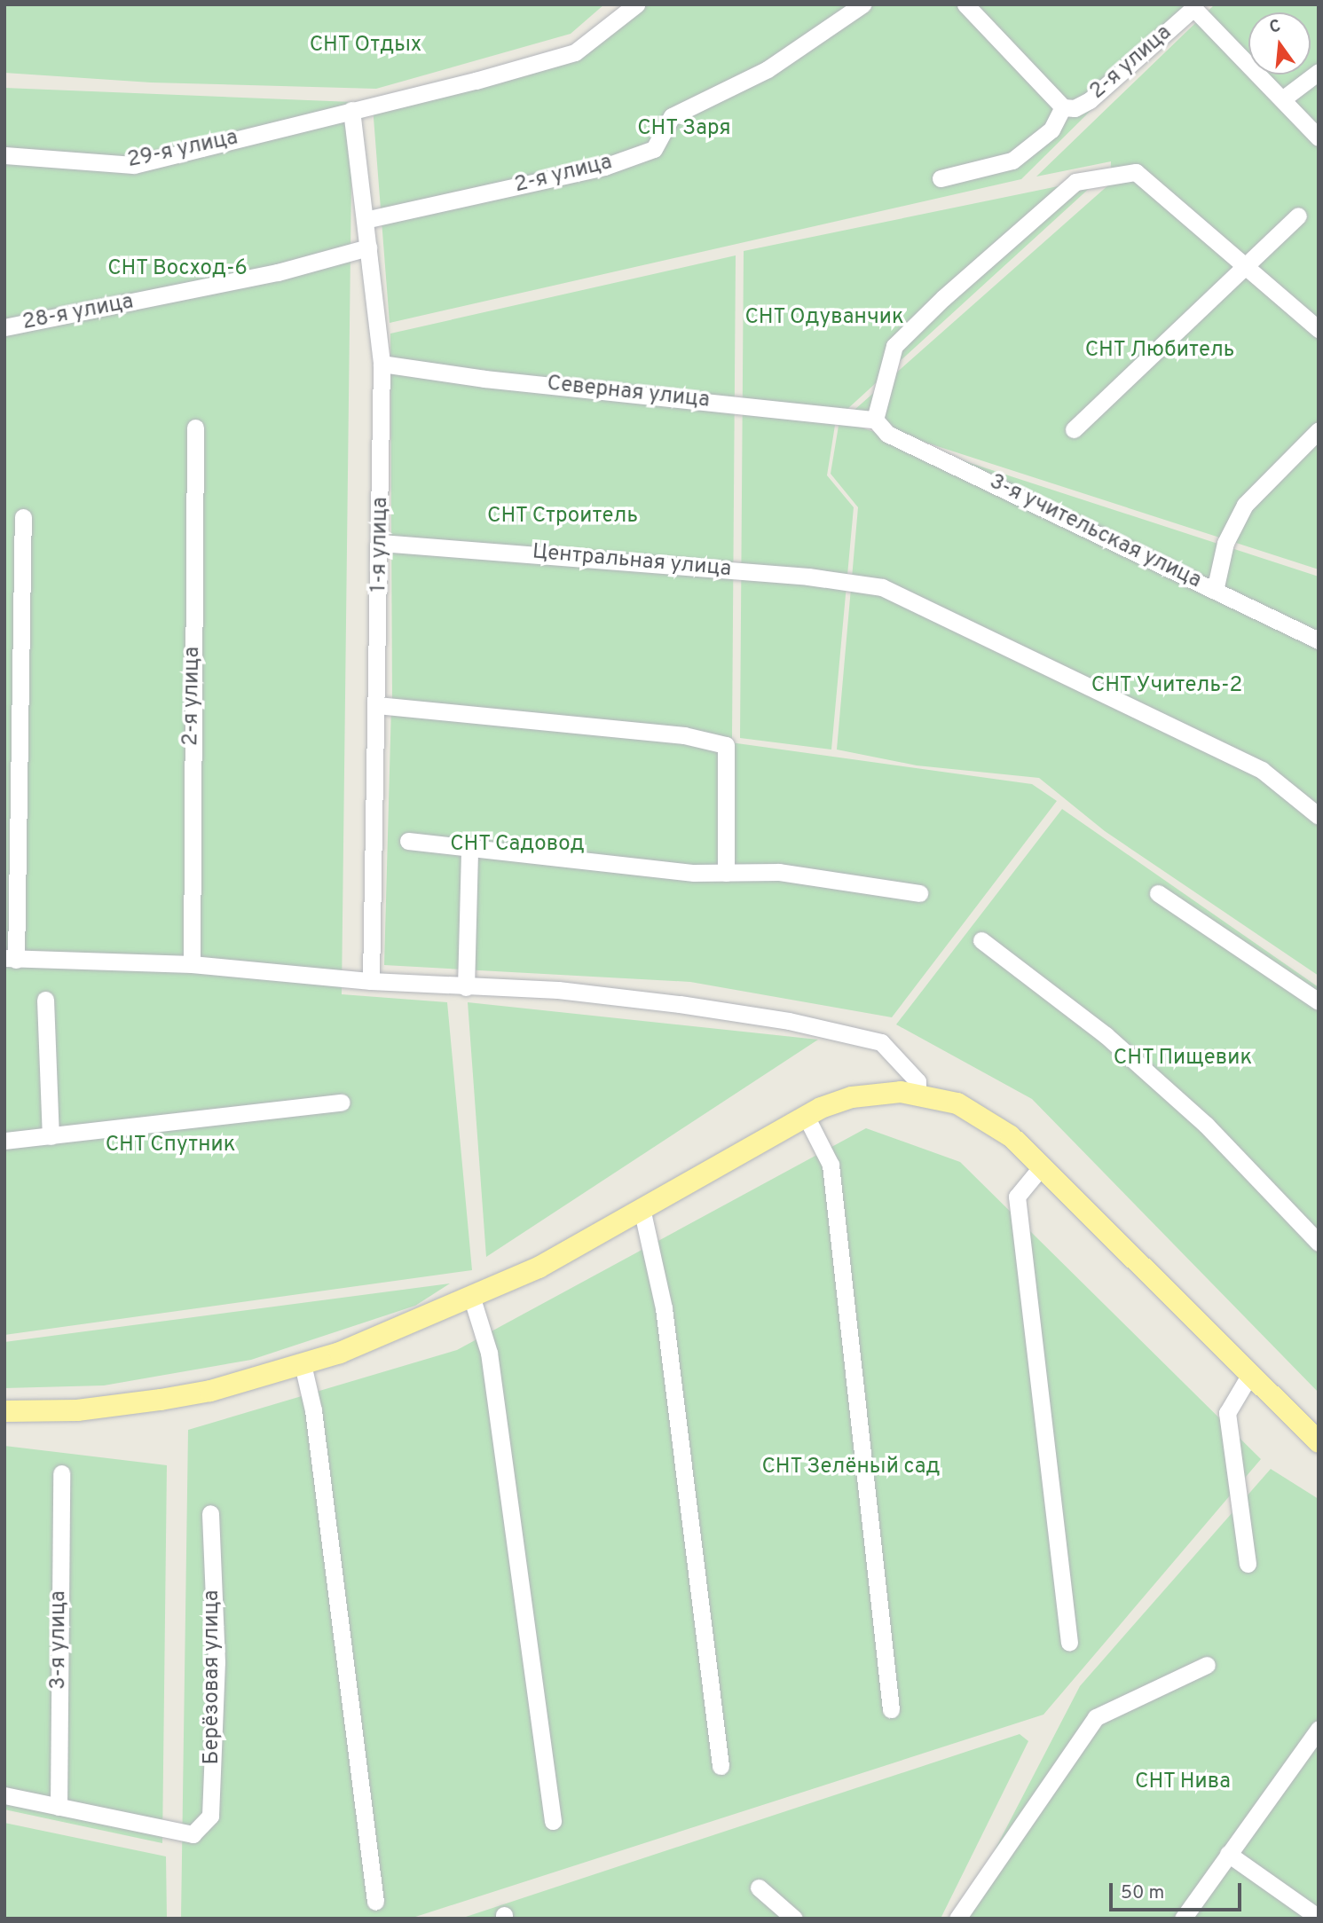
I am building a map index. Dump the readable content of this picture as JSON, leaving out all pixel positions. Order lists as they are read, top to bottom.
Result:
{
  "streets": {
    "street": [
      "2-я улица",
      "29-я улица",
      "28-я улица",
      "Северная улица",
      "3-я учительская улица",
      "1-я улица",
      "Центральная улица",
      "3-я улица",
      "Берёзовая улица"
    ]
  },
  "crossings": [
    ["2-я улица", "1-я улица"],
    ["29-я улица", "1-я улица"],
    ["28-я улица", "1-я улица"],
    ["Северная улица", "3-я учительская улица"],
    ["Северная улица", "1-я улица"],
    ["1-я улица", "Центральная улица"],
    ["3-я улица", "Берёзовая улица"]
  ],
  "parks": [
    "СНТ Отдых",
    "СНТ Заря",
    "СНТ Восход-6",
    "СНТ Одуванчик",
    "СНТ Любитель",
    "СНТ Строитель",
    "СНТ Учитель-2",
    "СНТ Садовод",
    "СНТ Пищевик",
    "СНТ Спутник",
    "СНТ Зелёный сад",
    "СНТ Нива"
  ],
  "scale_bar": "50 m",
  "north": "top"
}
